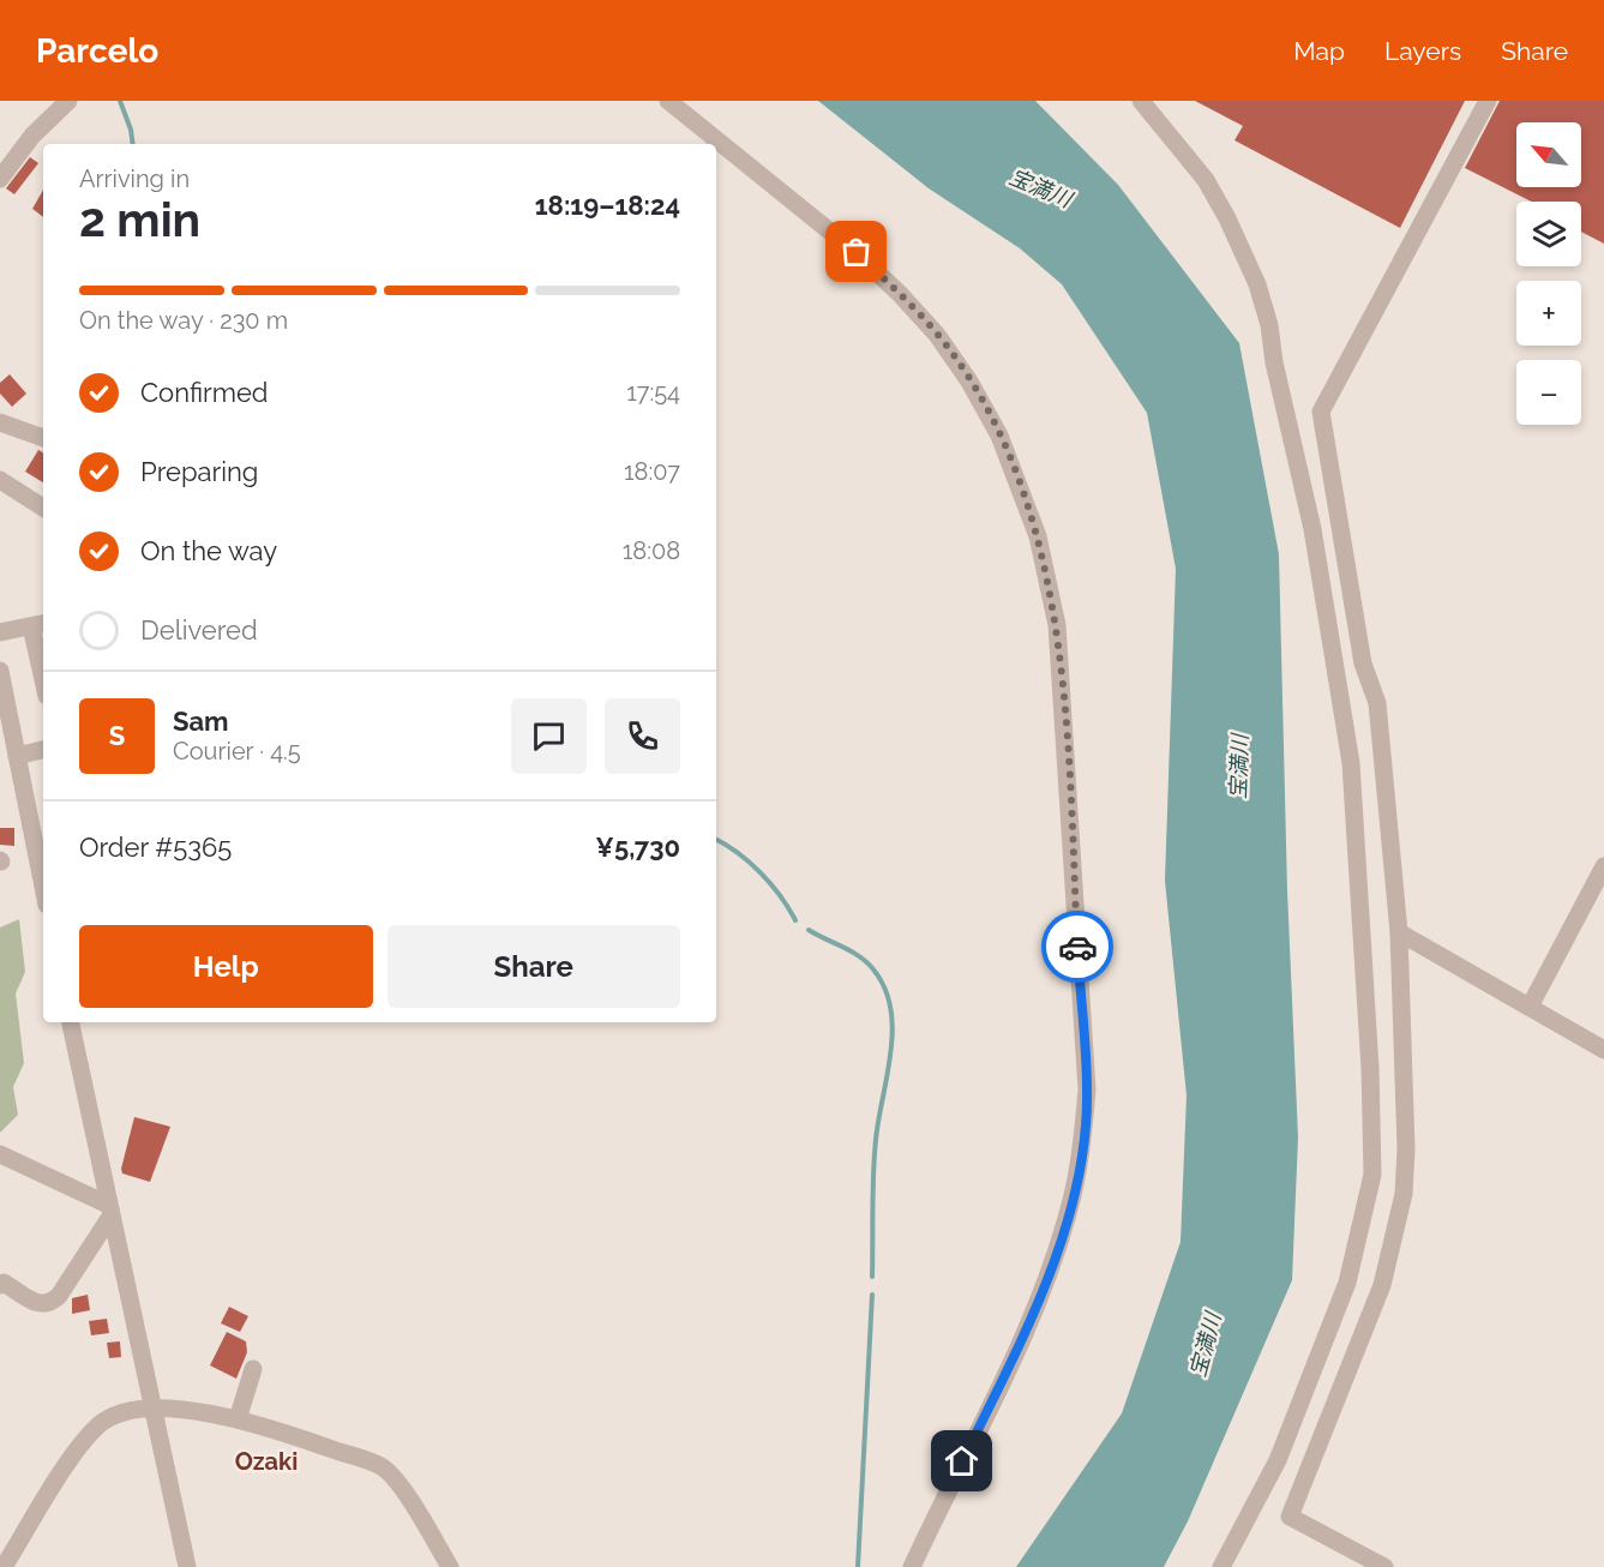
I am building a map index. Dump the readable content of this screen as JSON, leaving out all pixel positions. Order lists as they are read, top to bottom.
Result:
{
  "districts": ["Ozaki"],
  "water": ["宝満川"],
  "north": "top left",
  "page": {
    "header": "Parcelo",
    "nav": ["Map", "Layers", "Share"],
    "map_buttons": ["+", "−"],
    "heading": ["2 min", "Arriving in", "18:19–18:24"],
    "panel": [
      "Sam",
      "Courier · 4.5",
      "Order #5365",
      "¥5,730"
    ],
    "bar": "On the way · 230 m",
    "list": [
      ["Confirmed", "17:54"],
      ["Preparing", "18:07"],
      ["On the way", "18:08"],
      "Delivered"
    ],
    "round": "S",
    "buttons": ["Help", "Share"]
  }
}
